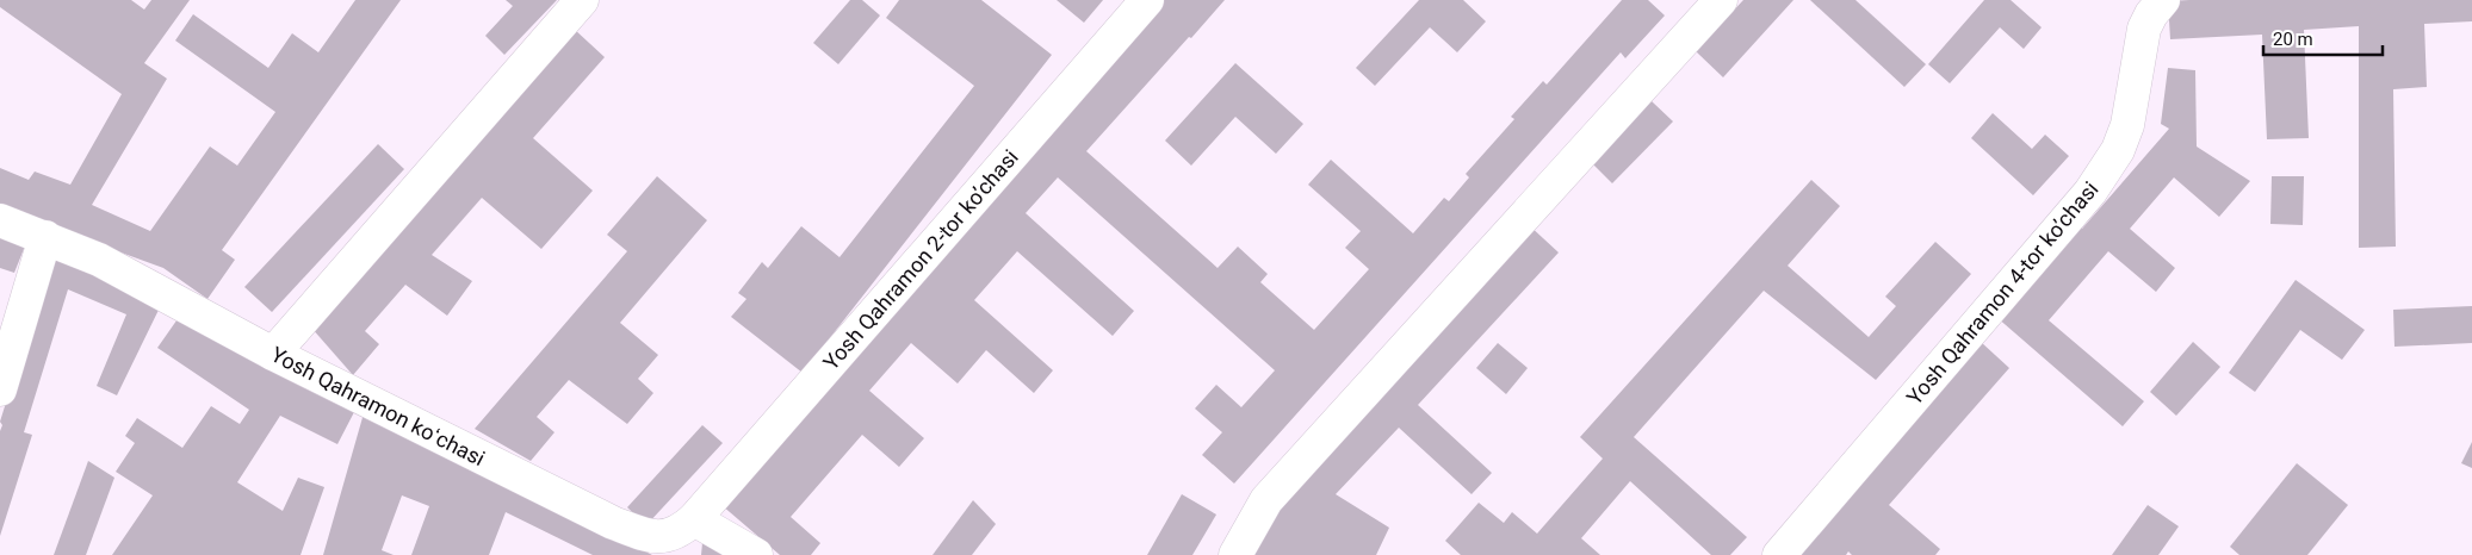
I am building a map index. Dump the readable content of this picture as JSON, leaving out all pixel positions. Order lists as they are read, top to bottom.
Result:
{
  "streets": {
    "street": ["Yosh Qahramon 2-tor koʼchasi", "Yosh Qahramon 4-tor koʼchasi", "Yosh Qahramon koʻchasi"]
  },
  "crossings": [
    ["Yosh Qahramon 2-tor koʼchasi", "Yosh Qahramon koʻchasi"]
  ],
  "scale_bar": "20 m"
}
